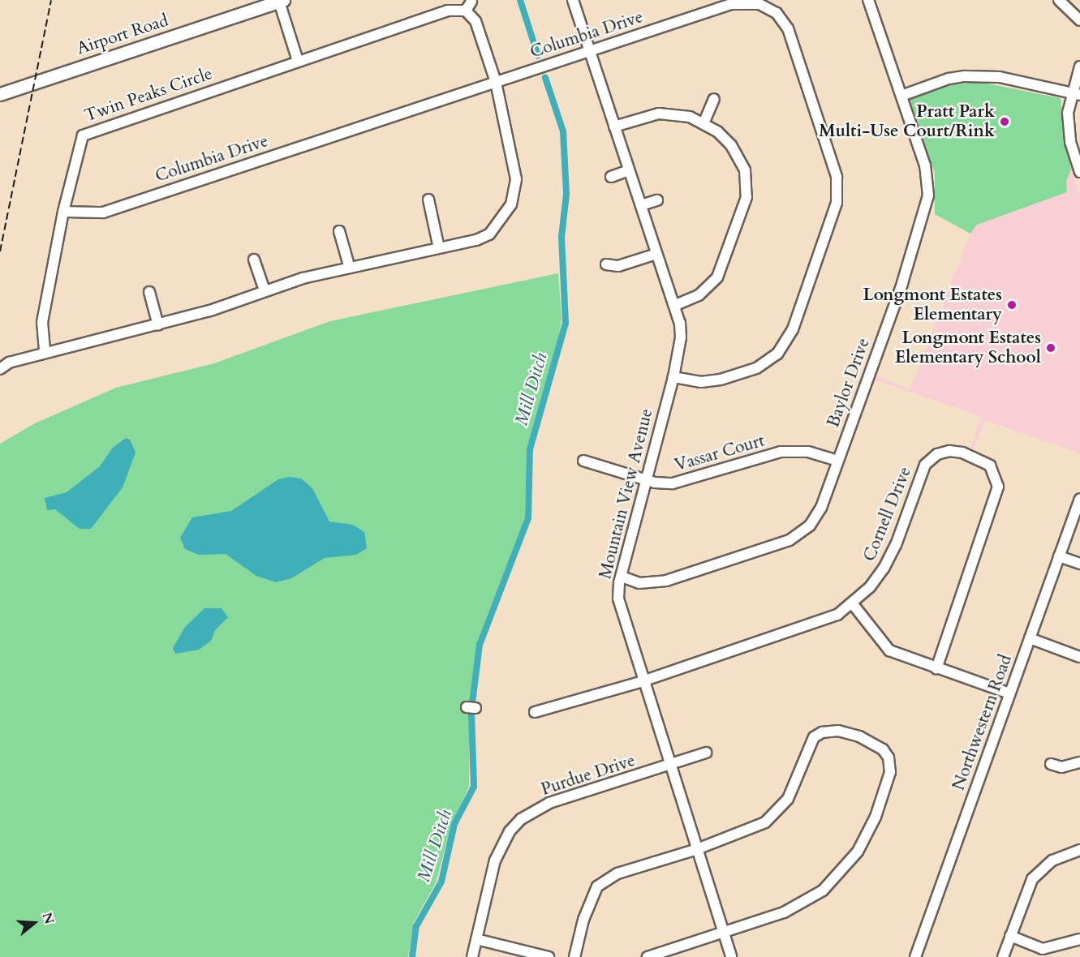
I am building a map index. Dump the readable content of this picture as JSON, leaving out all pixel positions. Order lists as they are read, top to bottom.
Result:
{
  "streets": {
    "main road": ["Airport Road"],
    "street": [
      "Columbia Drive",
      "Twin Peaks Circle",
      "Baylor Drive",
      "Vassar Court",
      "Mountain View Avenue",
      "Cornell Drive",
      "Northwestern Road",
      "Purdue Drive"
    ]
  },
  "crossings": [
    ["Columbia Drive", "Twin Peaks Circle"],
    ["Columbia Drive", "Mountain View Avenue"],
    ["Baylor Drive", "Vassar Court"],
    ["Baylor Drive", "Mountain View Avenue"],
    ["Vassar Court", "Mountain View Avenue"],
    ["Mountain View Avenue", "Cornell Drive"],
    ["Mountain View Avenue", "Purdue Drive"]
  ],
  "water": ["Mill Ditch"],
  "places": ["Pratt Park Multi-Use Court/Rink", "Longmont Estates Elementary", "Longmont Estates Elementary School"],
  "north": "right"
}
